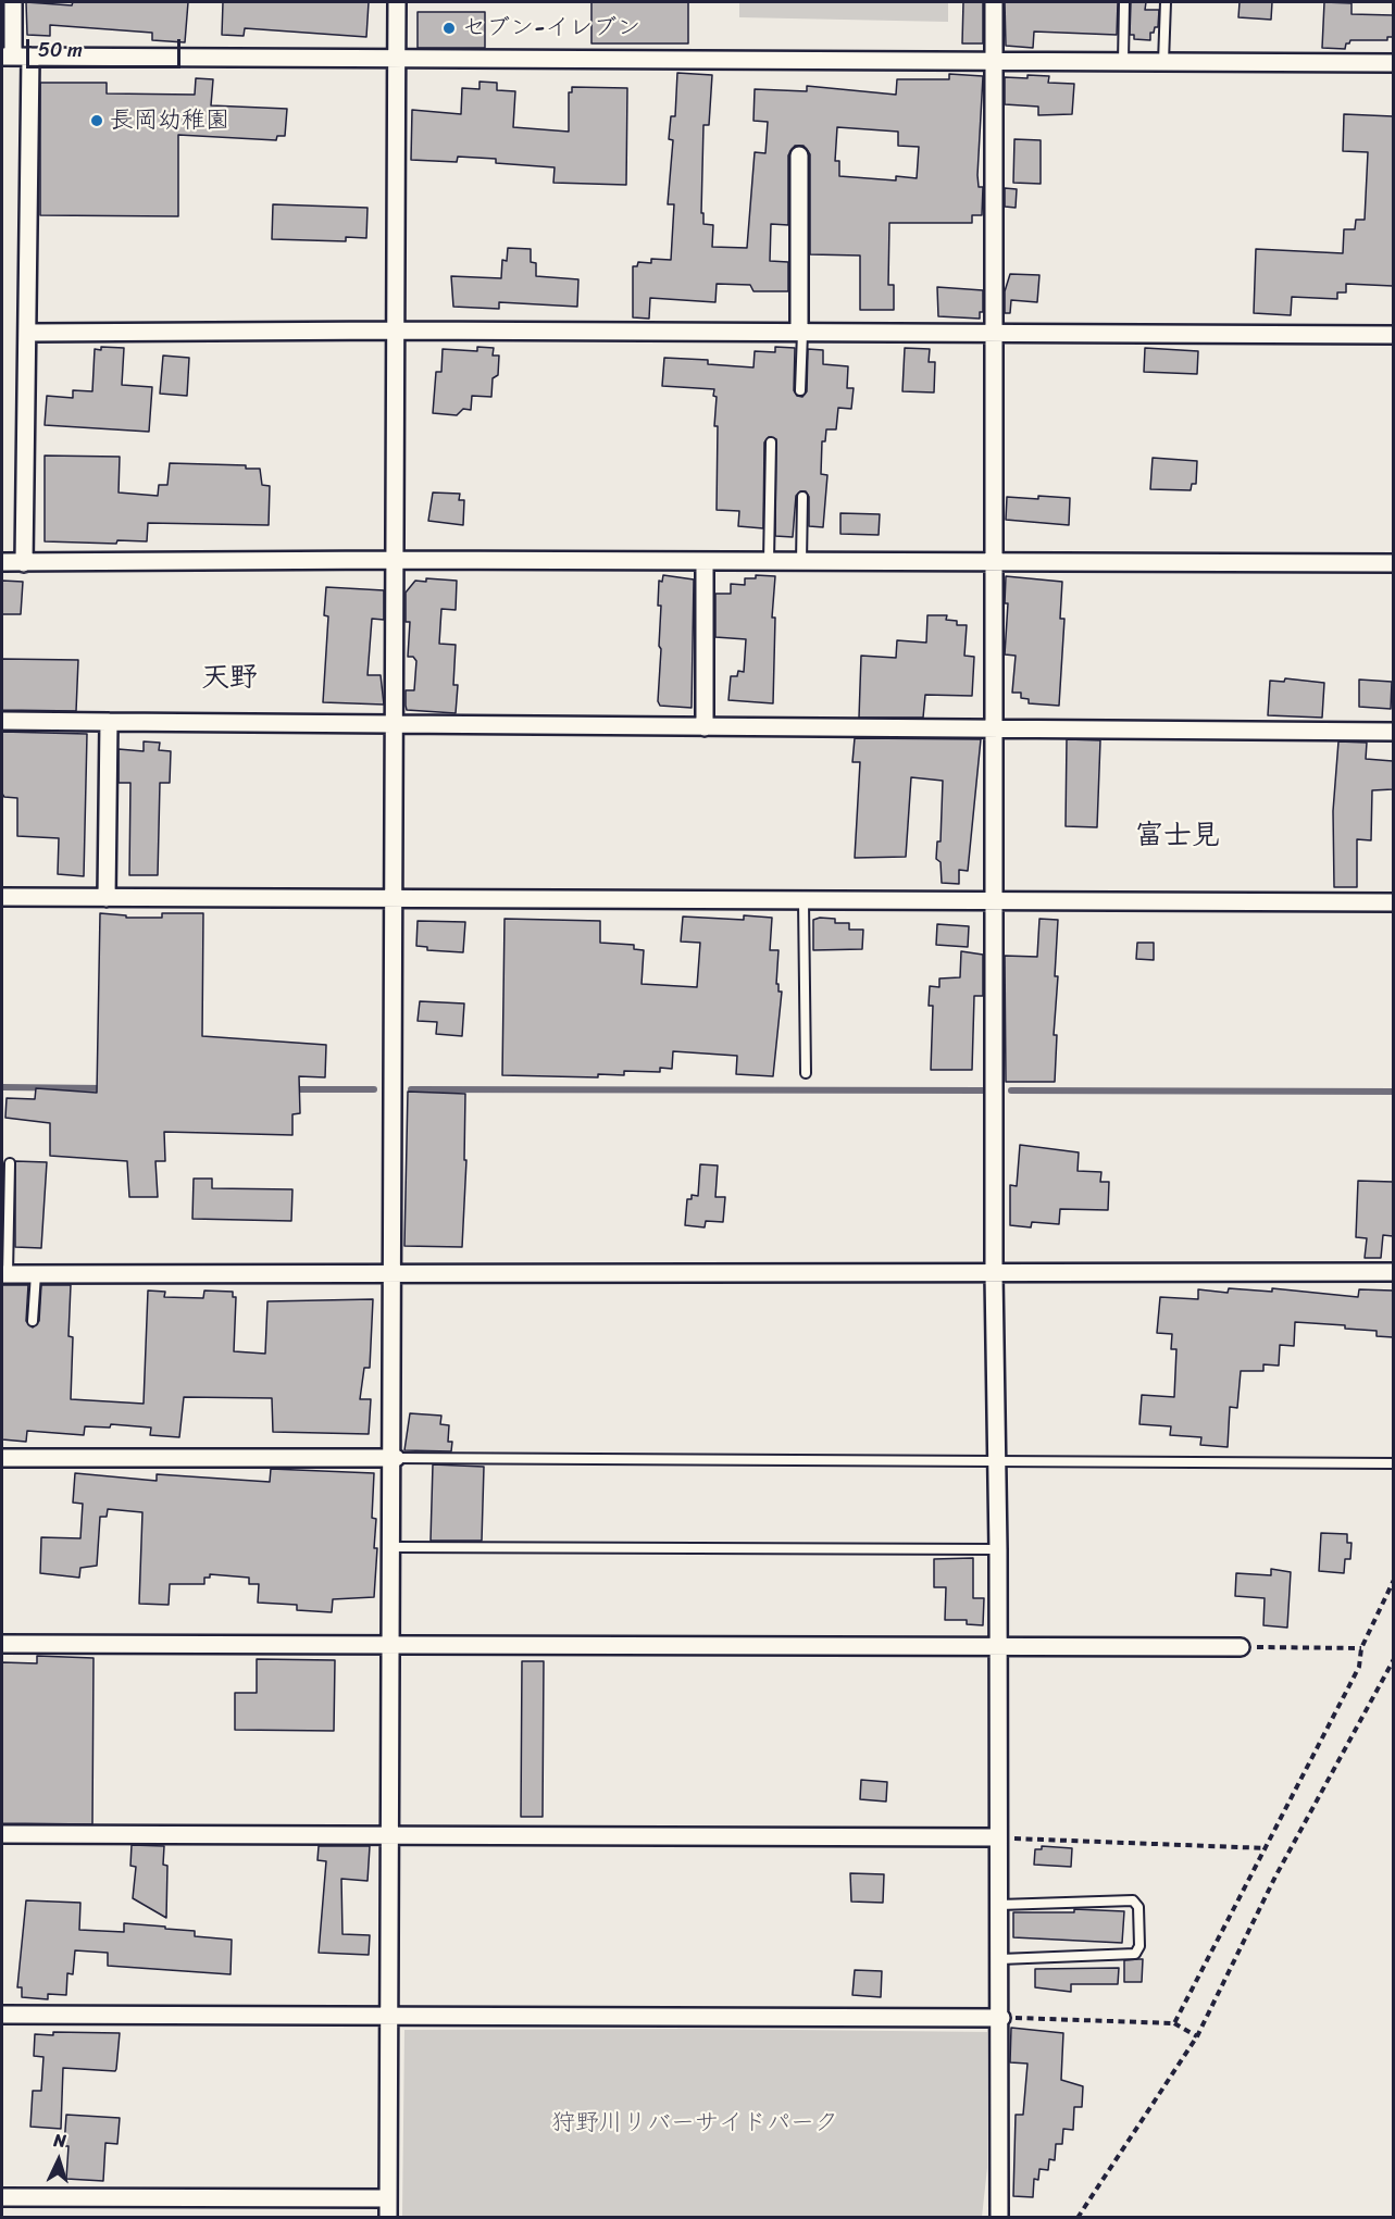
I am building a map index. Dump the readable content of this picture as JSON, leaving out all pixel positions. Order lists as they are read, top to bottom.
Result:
{
  "districts": ["天野", "富士見"],
  "parks": ["狩野川リバーサイドパーク"],
  "places": ["セブン-イレブン", "長岡幼稚園"],
  "scale_bar": "50 m",
  "north": "top"
}
